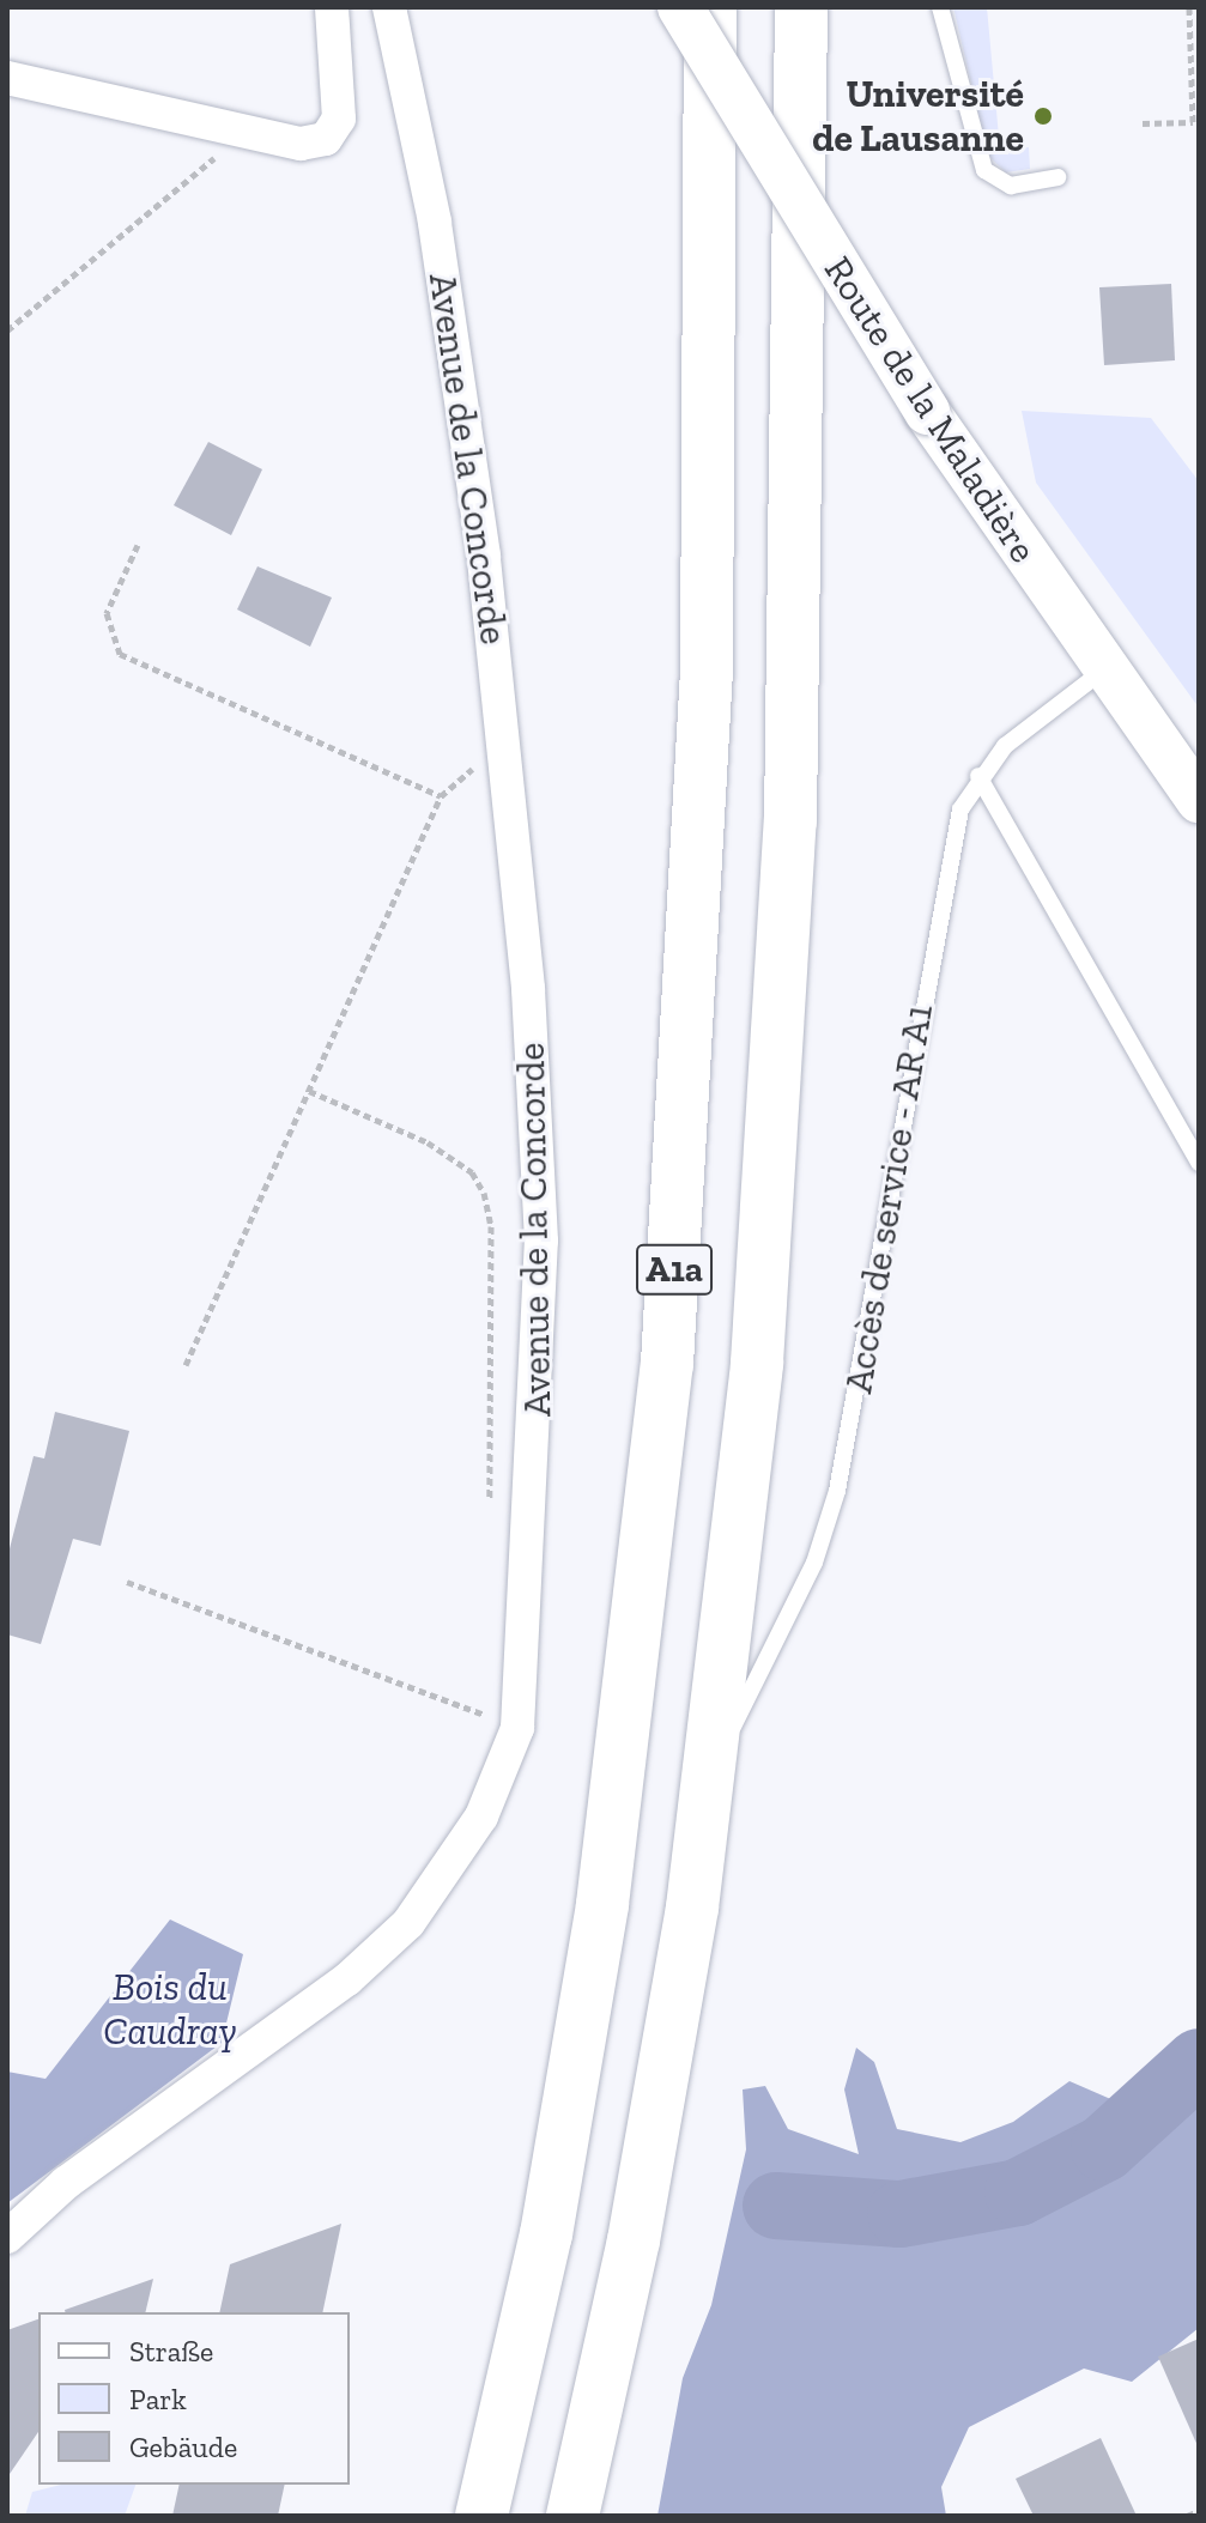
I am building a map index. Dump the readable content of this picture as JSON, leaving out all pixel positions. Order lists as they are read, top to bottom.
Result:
{
  "streets": {
    "highway": ["A1a"],
    "main road": ["Route de la Maladière"],
    "street": ["Avenue de la Concorde"],
    "lane": ["Accès de service - AR A1"]
  },
  "crossings": [
    ["Route de la Maladière", "Accès de service - AR A1"],
    ["Accès de service - AR A1", "A1a"]
  ],
  "parks": ["Bois du Caudray"],
  "places": ["Université de Lausanne"],
  "legend": ["Straße", "Park", "Gebäude"]
}
